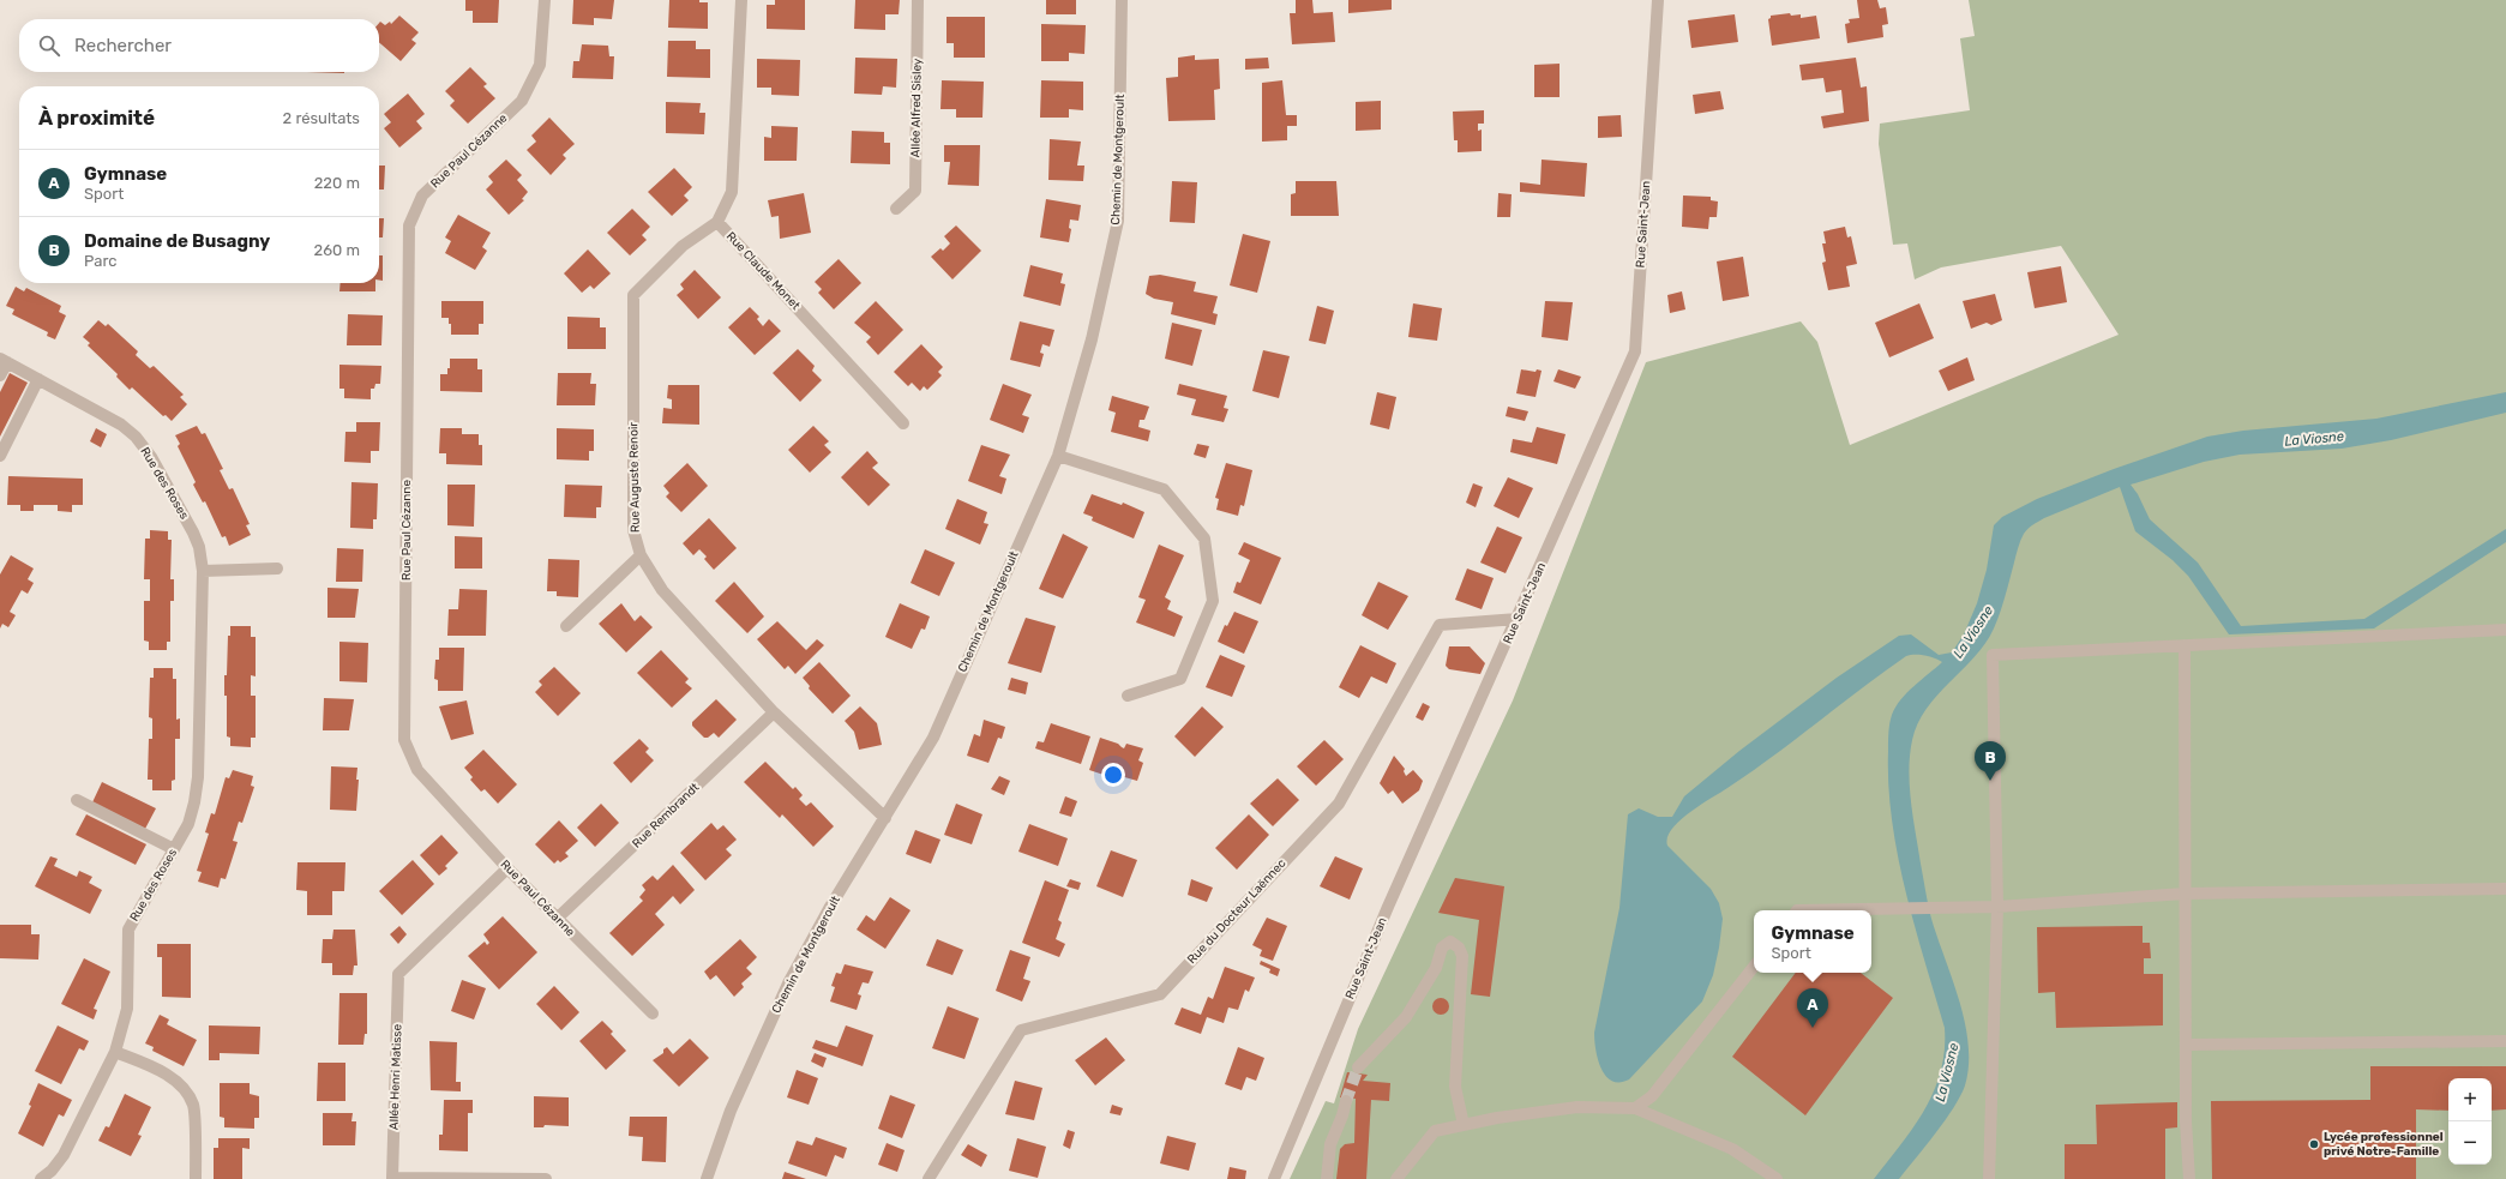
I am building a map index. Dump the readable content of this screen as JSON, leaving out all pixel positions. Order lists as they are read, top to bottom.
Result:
{
  "streets": {
    "street": [
      "Allée Alfred Sisley",
      "Rue Paul Cézanne",
      "Chemin de Montgeroult",
      "Rue Saint-Jean",
      "Rue Claude Monet",
      "Rue Auguste Renoir",
      "Rue des Roses",
      "Rue Rembrandt",
      "Rue du Docteur Laënnec",
      "Allée Henri Matisse"
    ]
  },
  "crossings": [
    ["Rue Paul Cézanne", "Rue Rembrandt"],
    ["Rue Paul Cézanne", "Allée Henri Matisse"],
    ["Chemin de Montgeroult", "Rue Auguste Renoir"],
    ["Rue Saint-Jean", "Rue du Docteur Laënnec"],
    ["Rue Claude Monet", "Rue Auguste Renoir"],
    ["Rue Auguste Renoir", "Rue Rembrandt"]
  ],
  "water": ["La Viosne"],
  "places": ["Lycée professionnel privé Notre-Famille"],
  "page": {
    "search": "Rechercher",
    "heading": ["À proximité", "2 résultats"],
    "list": [
      {
        "mark": "A",
        "name": "Gymnase",
        "note": "Sport",
        "value": "220 m"
      },
      {
        "mark": "B",
        "name": "Domaine de Busagny",
        "note": "Parc",
        "value": "260 m"
      }
    ],
    "pins": ["B", "A"],
    "popup": ["Gymnase", "Sport"],
    "map_buttons": ["+", "−"]
  }
}
